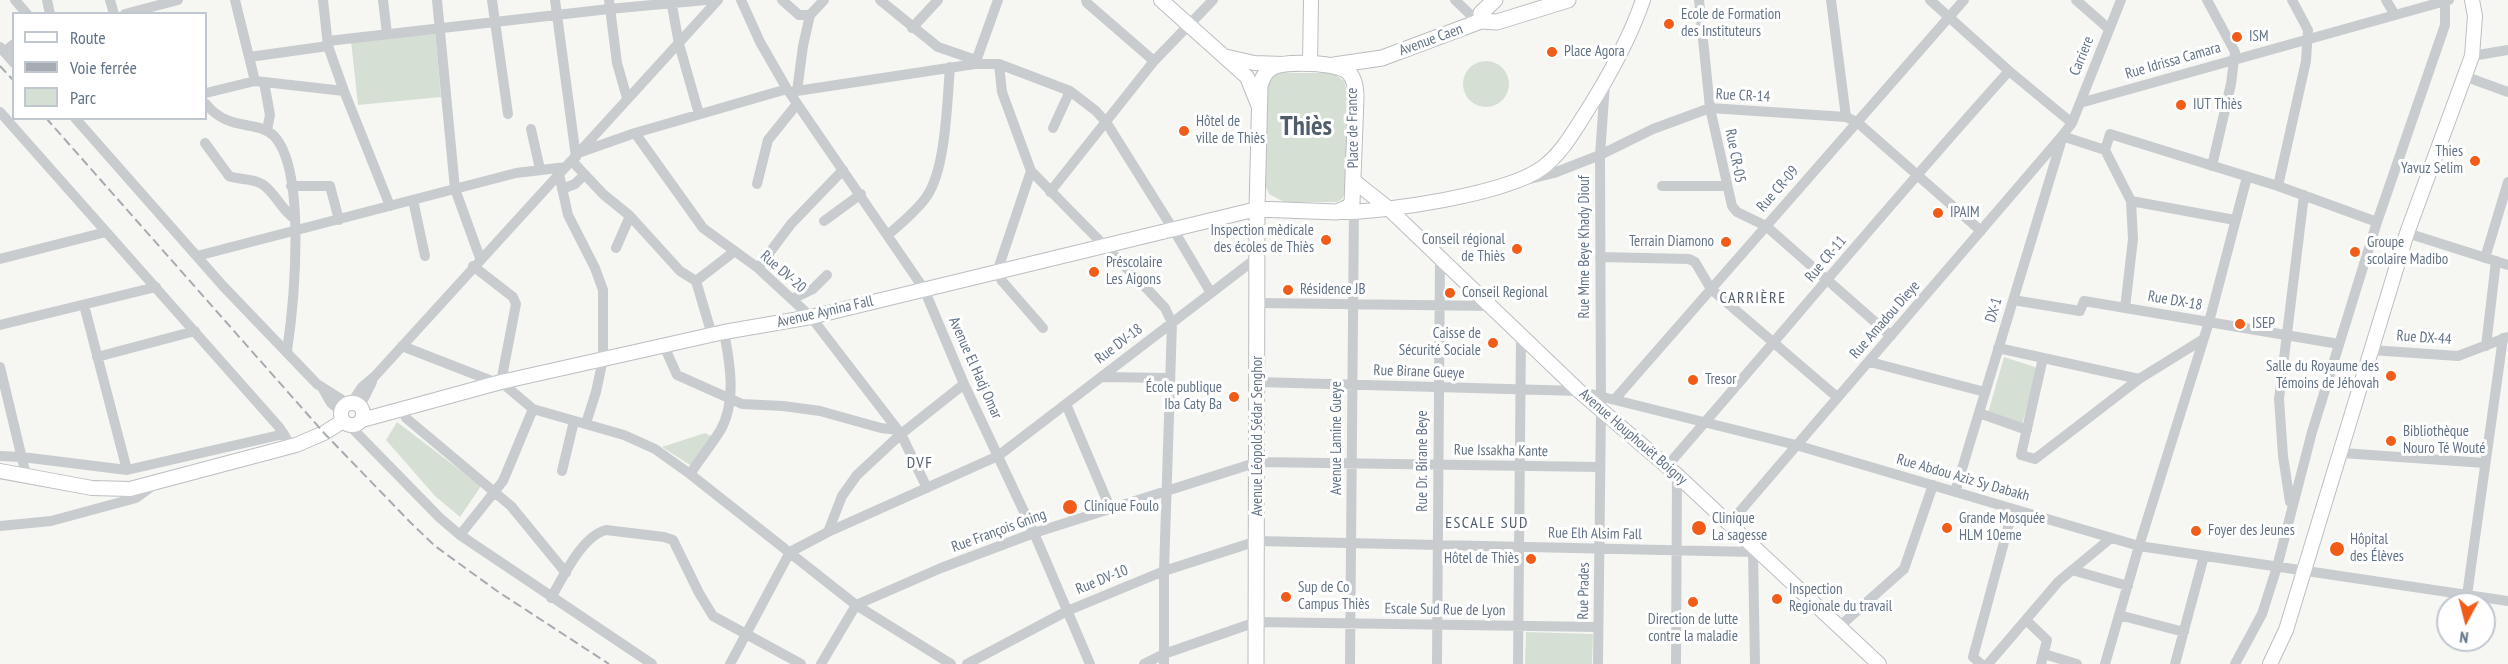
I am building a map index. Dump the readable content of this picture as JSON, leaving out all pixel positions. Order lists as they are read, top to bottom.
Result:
{
  "streets": {
    "highway": ["Avenue Caen", "Place de France", "Avenue Léopold Sédar Senghor"],
    "main road": ["Avenue Aynina Fall", "Avenue Houphouët Boigny"],
    "street": [
      "Carriere",
      "Rue Idrissa Camara",
      "Rue CR-14",
      "Rue CR-05",
      "Rue CR-09",
      "Rue Mme Beye Khady Diouf",
      "Rue CR-11",
      "Rue DV-20",
      "Rue DX-18",
      "DX-1",
      "Rue Amadou Dieye",
      "Rue DX-44",
      "Rue DV-18",
      "Avenue El Hadj Omar",
      "Rue Birane Gueye",
      "Avenue Lamine Gueye",
      "Rue Issakha Kante",
      "Rue Dr. Birane Beye",
      "Rue Abdou Aziz Sy Dabakh",
      "Rue François Gning",
      "Rue Elh Alsim Fall",
      "Rue DV-10",
      "Rue Prades",
      "Escale Sud Rue de Lyon"
    ]
  },
  "crossings": [
    ["Avenue Caen", "Place de France"],
    ["Carriere", "Rue Idrissa Camara"],
    ["Carriere", "DX-1"],
    ["Carriere", "Rue Amadou Dieye"],
    ["Rue CR-14", "Rue CR-05"],
    ["Rue CR-14", "Rue CR-09"],
    ["Rue CR-14", "Rue Mme Beye Khady Diouf"],
    ["Place de France", "Avenue Houphouët Boigny"],
    ["Place de France", "Avenue Lamine Gueye"],
    ["Rue CR-05", "Rue CR-09"],
    ["Rue CR-05", "Rue CR-11"],
    ["Rue CR-05", "Rue Amadou Dieye"],
    ["Rue CR-09", "Rue Abdou Aziz Sy Dabakh"],
    ["Rue Mme Beye Khady Diouf", "Avenue Houphouët Boigny"],
    ["Rue Mme Beye Khady Diouf", "Rue Abdou Aziz Sy Dabakh"],
    ["Rue Mme Beye Khady Diouf", "Rue Prades"],
    ["Rue CR-11", "Avenue Houphouët Boigny"],
    ["Rue CR-11", "Rue Abdou Aziz Sy Dabakh"],
    ["Rue DV-20", "Avenue Aynina Fall"],
    ["Rue DV-20", "Rue DV-18"],
    ["Rue DX-18", "DX-1"],
    ["DX-1", "Rue Amadou Dieye"],
    ["DX-1", "Rue Abdou Aziz Sy Dabakh"],
    ["Avenue Aynina Fall", "Avenue El Hadj Omar"],
    ["Avenue Aynina Fall", "Avenue Léopold Sédar Senghor"],
    ["Rue Amadou Dieye", "Avenue Houphouët Boigny"],
    ["Rue Amadou Dieye", "Rue Abdou Aziz Sy Dabakh"],
    ["Rue DV-18", "Avenue El Hadj Omar"],
    ["Rue DV-18", "Avenue Léopold Sédar Senghor"],
    ["Avenue El Hadj Omar", "Rue François Gning"],
    ["Avenue El Hadj Omar", "Rue DV-10"],
    ["Rue Birane Gueye", "Avenue Léopold Sédar Senghor"],
    ["Rue Birane Gueye", "Avenue Houphouët Boigny"],
    ["Rue Birane Gueye", "Avenue Lamine Gueye"],
    ["Rue Birane Gueye", "Rue Dr. Birane Beye"],
    ["Avenue Léopold Sédar Senghor", "Rue Issakha Kante"],
    ["Avenue Léopold Sédar Senghor", "Rue François Gning"],
    ["Avenue Léopold Sédar Senghor", "Rue Elh Alsim Fall"],
    ["Avenue Léopold Sédar Senghor", "Rue DV-10"],
    ["Avenue Léopold Sédar Senghor", "Escale Sud Rue de Lyon"],
    ["Avenue Houphouët Boigny", "Rue Dr. Birane Beye"],
    ["Avenue Houphouët Boigny", "Rue Abdou Aziz Sy Dabakh"],
    ["Avenue Houphouët Boigny", "Rue Elh Alsim Fall"],
    ["Avenue Houphouët Boigny", "Rue Prades"],
    ["Avenue Lamine Gueye", "Rue Issakha Kante"],
    ["Avenue Lamine Gueye", "Rue Elh Alsim Fall"],
    ["Avenue Lamine Gueye", "Escale Sud Rue de Lyon"],
    ["Rue Issakha Kante", "Rue Dr. Birane Beye"],
    ["Rue Issakha Kante", "Rue François Gning"],
    ["Rue Issakha Kante", "Rue Prades"],
    ["Rue Dr. Birane Beye", "Rue Elh Alsim Fall"],
    ["Rue Dr. Birane Beye", "Escale Sud Rue de Lyon"],
    ["Rue Abdou Aziz Sy Dabakh", "Rue Prades"],
    ["Rue Elh Alsim Fall", "Rue DV-10"],
    ["Rue Elh Alsim Fall", "Rue Prades"],
    ["Rue Prades", "Escale Sud Rue de Lyon"]
  ],
  "districts": [
    "Thiès",
    "CARRIÈRE",
    "DVF",
    "ESCALE SUD"
  ],
  "places": [
    "Ecole de Formation des Instituteurs",
    "ISM",
    "Place Agora",
    "IUT Thiès",
    "Hôtel de ville de Thiès",
    "Thies Yavuz Selim",
    "IPAIM",
    "Inspection mèdicale des écoles de Thiès",
    "Terrain Diamono",
    "Conseil régional de Thiès",
    "Groupe scolaire Madibo",
    "Préscolaire Les Aigons",
    "Résidence JB",
    "Conseil Regional",
    "ISEP",
    "Caisse de Sécurité Sociale",
    "Salle du Royaume des Témoins de Jéhovah",
    "Tresor",
    "École publique Iba Caty Ba",
    "Bibliothèque Nouro Té Wouté",
    "Clinique Foulo",
    "Clinique La sagesse",
    "Grande Mosquée HLM 10eme",
    "Foyer des Jeunes",
    "Hôpital des Élèves",
    "Hôtel de Thiès",
    "Sup de Co Campus Thiès",
    "Inspection Regionale du travail",
    "Direction de lutte contre la maladie"
  ],
  "legend": ["Route", "Voie ferrée", "Parc"],
  "north": "bottom"
}
